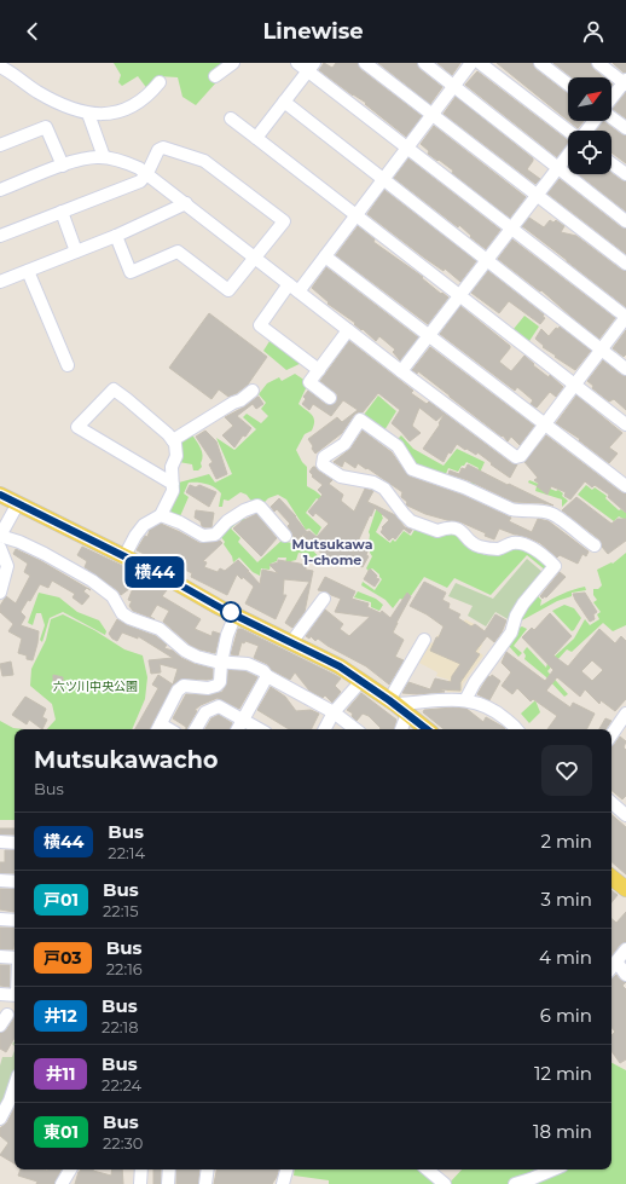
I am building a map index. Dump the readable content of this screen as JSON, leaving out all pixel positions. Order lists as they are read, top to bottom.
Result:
{
  "districts": ["Mutsukawa 1-chome"],
  "parks": ["六ツ川中央公園"],
  "lines": ["bus line 横44"],
  "north": "top right",
  "page": {
    "header": "Linewise",
    "on_map": "横44",
    "heading": ["Mutsukawacho", "Bus"],
    "list": [
      {
        "mark": "横44",
        "name": "Bus",
        "note": "22:14",
        "value": "2 min"
      },
      {
        "mark": "戸01",
        "name": "Bus",
        "note": "22:15",
        "value": "3 min"
      },
      {
        "mark": "戸03",
        "name": "Bus",
        "note": "22:16",
        "value": "4 min"
      },
      {
        "mark": "井12",
        "name": "Bus",
        "note": "22:18",
        "value": "6 min"
      },
      {
        "mark": "井11",
        "name": "Bus",
        "note": "22:24",
        "value": "12 min"
      },
      {
        "mark": "東01",
        "name": "Bus",
        "note": "22:30",
        "value": "18 min"
      }
    ]
  }
}
